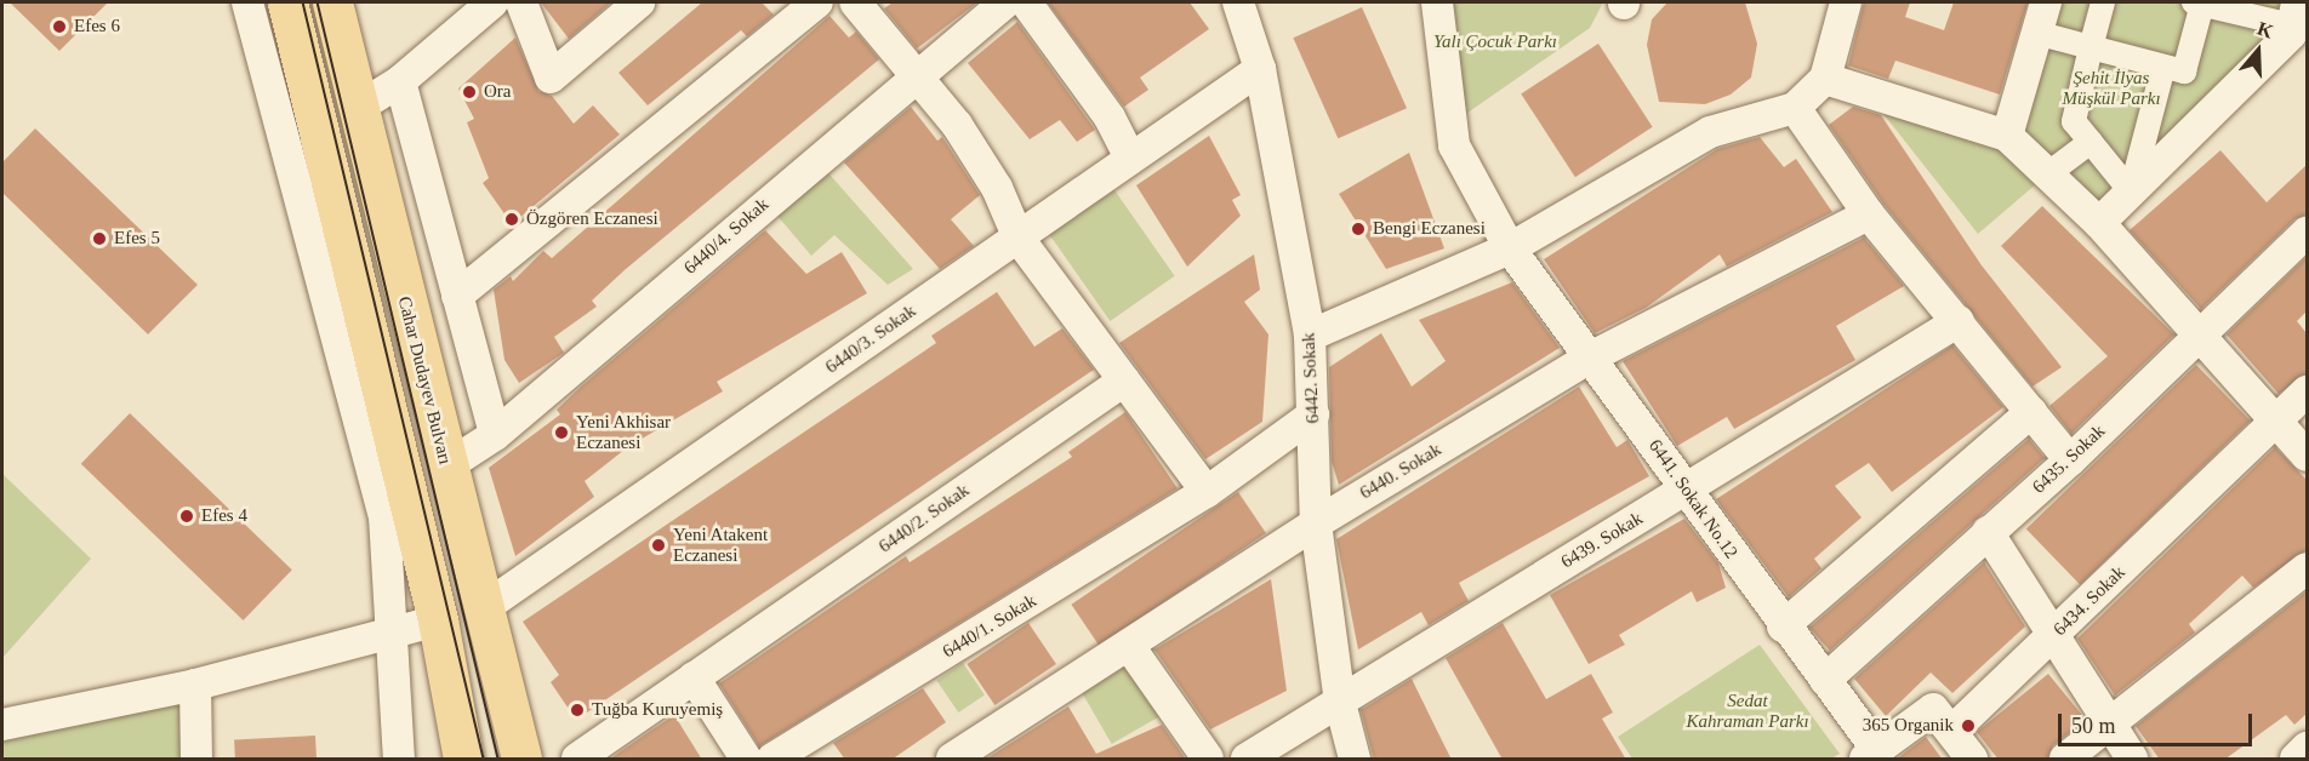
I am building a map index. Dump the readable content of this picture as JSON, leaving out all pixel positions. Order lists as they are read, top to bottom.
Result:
{
  "streets": {
    "main road": ["Cahar Dudayev Bulvarı"],
    "street": [
      "6440/4. Sokak",
      "6440/3. Sokak",
      "6442. Sokak",
      "6435. Sokak",
      "6440. Sokak",
      "6441. Sokak No.12",
      "6440/2. Sokak",
      "6439. Sokak",
      "6434. Sokak",
      "6440/1. Sokak"
    ]
  },
  "crossings": [
    ["6440/4. Sokak", "Cahar Dudayev Bulvarı"],
    ["6440/3. Sokak", "6442. Sokak"],
    ["6440/3. Sokak", "Cahar Dudayev Bulvarı"],
    ["6442. Sokak", "6440. Sokak"],
    ["6442. Sokak", "6439. Sokak"],
    ["6442. Sokak", "6440/1. Sokak"],
    ["6435. Sokak", "6441. Sokak No.12"],
    ["6440. Sokak", "6441. Sokak No.12"],
    ["6441. Sokak No.12", "6439. Sokak"]
  ],
  "parks": ["Yalı Çocuk Parkı", "Şehit İlyas Müşkül Parkı", "Sedat Kahraman Parkı"],
  "places": [
    "Efes 6",
    "Ora",
    "Özgören Eczanesi",
    "Bengi Eczanesi",
    "Efes 5",
    "Yeni Akhisar Eczanesi",
    "Efes 4",
    "Yeni Atakent Eczanesi",
    "Tuğba Kuruyemiş",
    "365 Organik"
  ],
  "scale_bar": "50 m",
  "north": "top"
}
